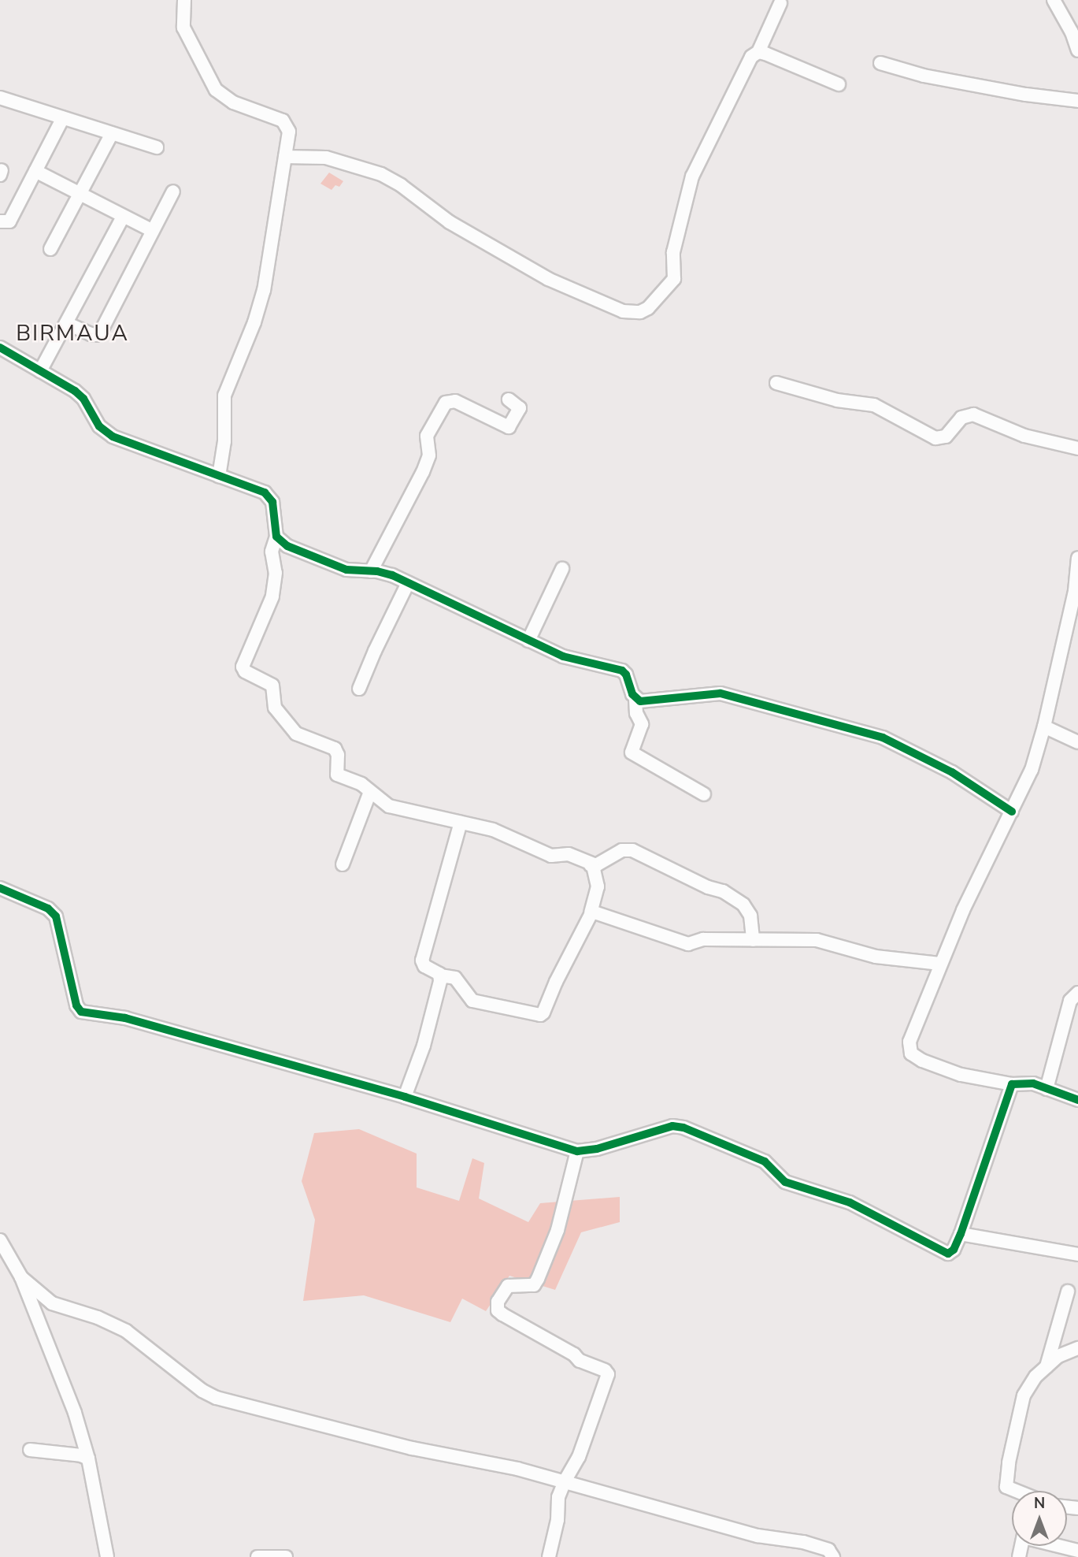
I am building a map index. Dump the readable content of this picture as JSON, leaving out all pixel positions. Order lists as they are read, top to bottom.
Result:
{
  "districts": ["BIRMAUA"],
  "north": "top"
}
